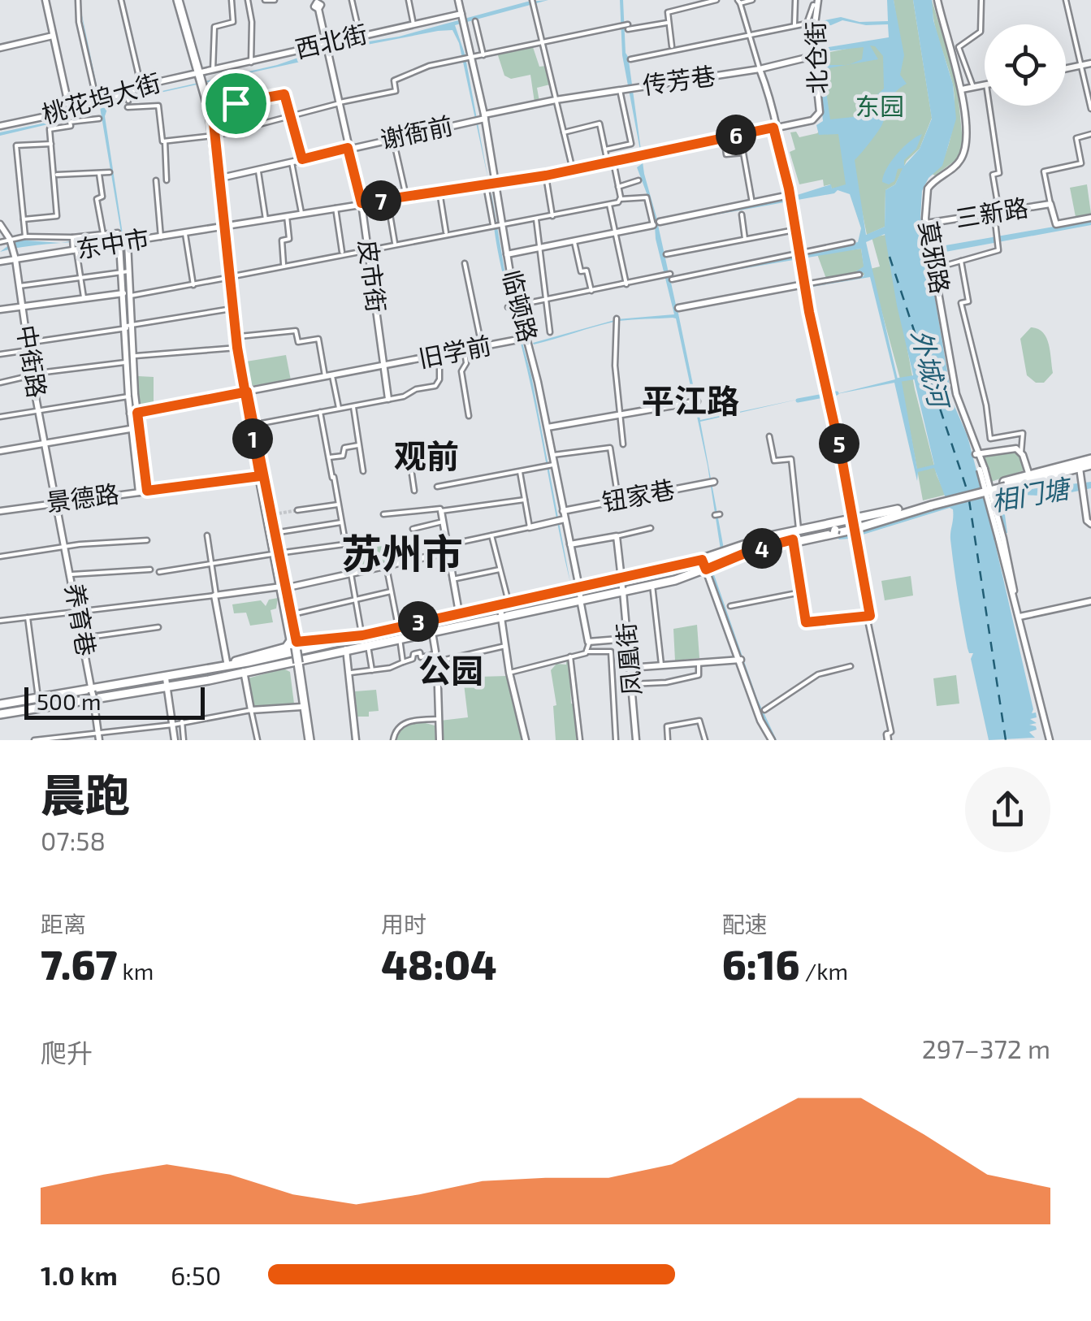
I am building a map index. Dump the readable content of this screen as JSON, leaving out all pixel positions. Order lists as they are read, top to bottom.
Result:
{
  "streets": {
    "street": [
      "西北街",
      "北仓街",
      "传芳巷",
      "桃花坞大街",
      "谢衙前",
      "三新路",
      "东中市",
      "莫邪路",
      "皮市街",
      "临顿路",
      "旧学前",
      "中街路",
      "钮家巷",
      "景德路",
      "养育巷",
      "凤凰街"
    ]
  },
  "crossings": [
    ["西北街", "桃花坞大街"],
    ["西北街", "皮市街"],
    ["西北街", "临顿路"],
    ["北仓街", "传芳巷"],
    ["北仓街", "东中市"],
    ["传芳巷", "谢衙前"],
    ["谢衙前", "皮市街"],
    ["谢衙前", "临顿路"],
    ["三新路", "莫邪路"],
    ["东中市", "皮市街"],
    ["东中市", "临顿路"],
    ["东中市", "中街路"],
    ["皮市街", "旧学前"],
    ["临顿路", "旧学前"],
    ["临顿路", "钮家巷"],
    ["中街路", "景德路"],
    ["中街路", "养育巷"],
    ["景德路", "养育巷"]
  ],
  "districts": [
    "平江路",
    "观前",
    "苏州市",
    "公园"
  ],
  "water": ["外城河", "相门塘"],
  "parks": ["东园"],
  "scale_bar": "500 m",
  "page": {
    "pins": [
      "6",
      "7",
      "1",
      "5",
      "4",
      "3"
    ],
    "scale": "500 m",
    "heading": ["晨跑", "07:58"],
    "stats": [
      ["距离", "7.67 km"],
      ["用时", "48:04"],
      ["配速", "6:16 /km"]
    ],
    "chart": ["爬升", "297–372 m"],
    "list": [
      {
        "name": "1.0 km",
        "note": "6:50"
      }
    ]
  }
}
